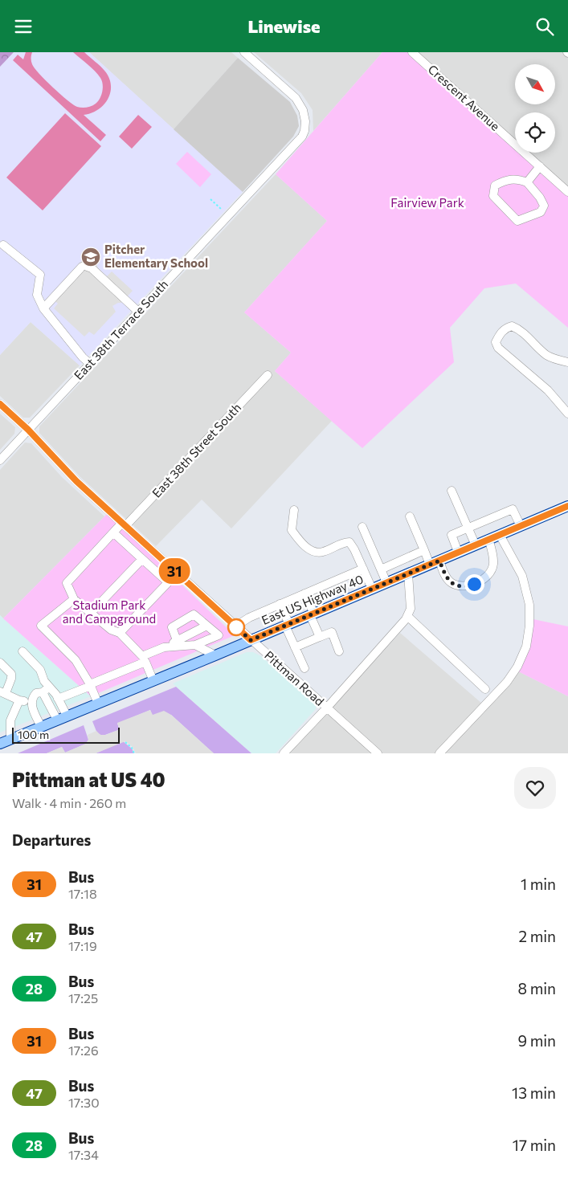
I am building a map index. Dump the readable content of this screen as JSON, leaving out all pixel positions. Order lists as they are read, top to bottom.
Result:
{
  "streets": {
    "main road": ["East US Highway 40"],
    "street": [
      "Crescent Avenue",
      "East 38th Terrace South",
      "East 38th Street South",
      "Pittman Road"
    ]
  },
  "crossings": [
    ["East 38th Terrace South", "Pittman Road"],
    ["East 38th Street South", "Pittman Road"],
    ["East US Highway 40", "Pittman Road"]
  ],
  "parks": ["Fairview Park", "Stadium Park and Campground"],
  "places": {
    "school or university": ["Pitcher Elementary School"]
  },
  "lines": ["bus line 31"],
  "scale_bar": "100 m",
  "north": "bottom right",
  "page": {
    "header": "Linewise",
    "on_map": "31",
    "scale": "100 m",
    "heading": [
      ["Pittman at US 40", "Walk · 4 min · 260 m"],
      "Departures"
    ],
    "list": [
      {
        "mark": "31",
        "name": "Bus",
        "note": "17:18",
        "value": "1 min"
      },
      {
        "mark": "47",
        "name": "Bus",
        "note": "17:19",
        "value": "2 min"
      },
      {
        "mark": "28",
        "name": "Bus",
        "note": "17:25",
        "value": "8 min"
      },
      {
        "mark": "31",
        "name": "Bus",
        "note": "17:26",
        "value": "9 min"
      },
      {
        "mark": "47",
        "name": "Bus",
        "note": "17:30",
        "value": "13 min"
      },
      {
        "mark": "28",
        "name": "Bus",
        "note": "17:34",
        "value": "17 min"
      }
    ]
  }
}
